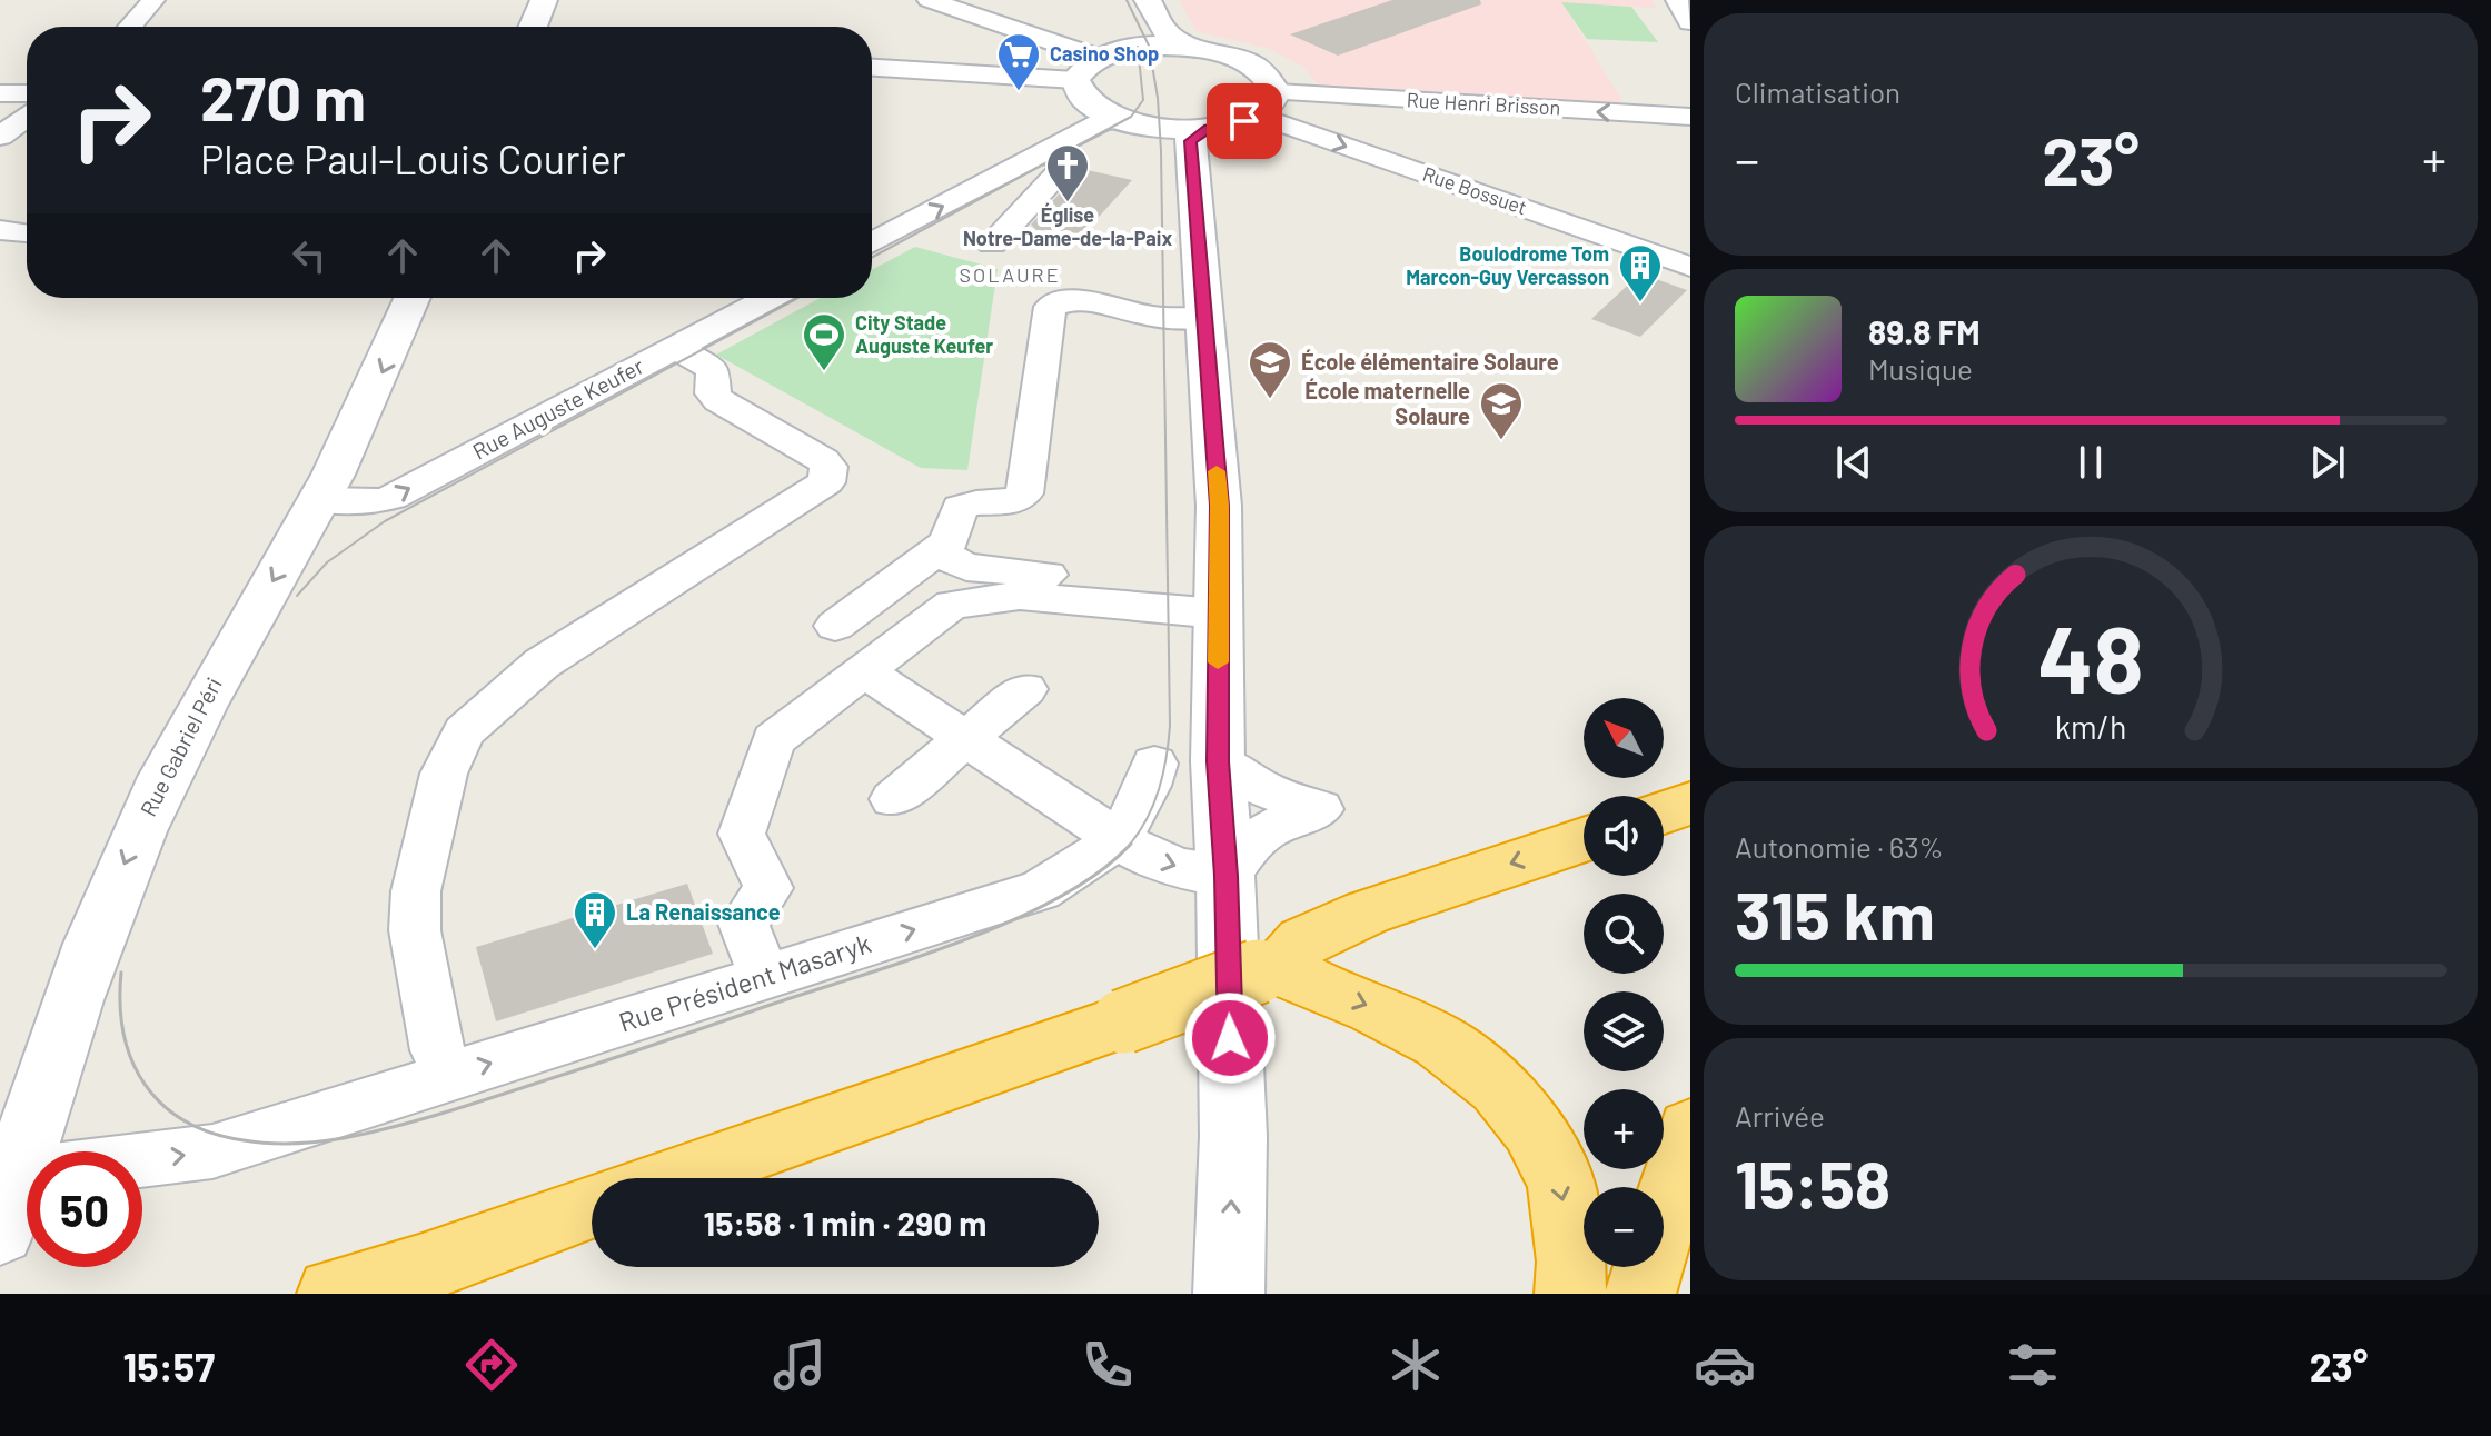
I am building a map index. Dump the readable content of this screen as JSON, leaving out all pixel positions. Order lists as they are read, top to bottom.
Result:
{
  "streets": {
    "main road": ["Rue Gabriel Péri"],
    "street": [
      "Rue Henri Brisson",
      "Rue Bossuet",
      "Rue Auguste Keufer",
      "Rue Président Masaryk"
    ]
  },
  "crossings": [
    ["Rue Henri Brisson", "Rue Bossuet"],
    ["Rue Auguste Keufer", "Rue Gabriel Péri"],
    ["Rue Gabriel Péri", "Rue Président Masaryk"]
  ],
  "one_way": [
    "Rue Henri Brisson",
    "Rue Bossuet",
    "Rue Auguste Keufer",
    "Rue Gabriel Péri",
    "Rue Président Masaryk"
  ],
  "districts": ["SOLAURE"],
  "places": {
    "supermarket": ["Casino Shop"],
    "church": ["Église Notre-Dame-de-la-Paix"],
    "building": ["Boulodrome Tom Marcon-Guy Vercasson", "La Renaissance"],
    "sports": ["City Stade Auguste Keufer"],
    "school or university": ["École élémentaire Solaure", "École maternelle Solaure"]
  },
  "north": "top left",
  "page": {
    "tile": [
      "Climatisation",
      ["Autonomie · 63%", "315 km"],
      ["Arrivée", "15:58"]
    ],
    "turn": ["270 m", "Place Paul-Louis Courier"],
    "heat": ["−", "23°", "+"],
    "song": ["89.8 FM", "Musique"],
    "map_buttons": ["+", "−"],
    "limit": "50",
    "trip": "15:58 · 1 min · 290 m",
    "tabs": ["15:57", "23°"],
    "gauge": ["48", "km/h"]
  }
}
